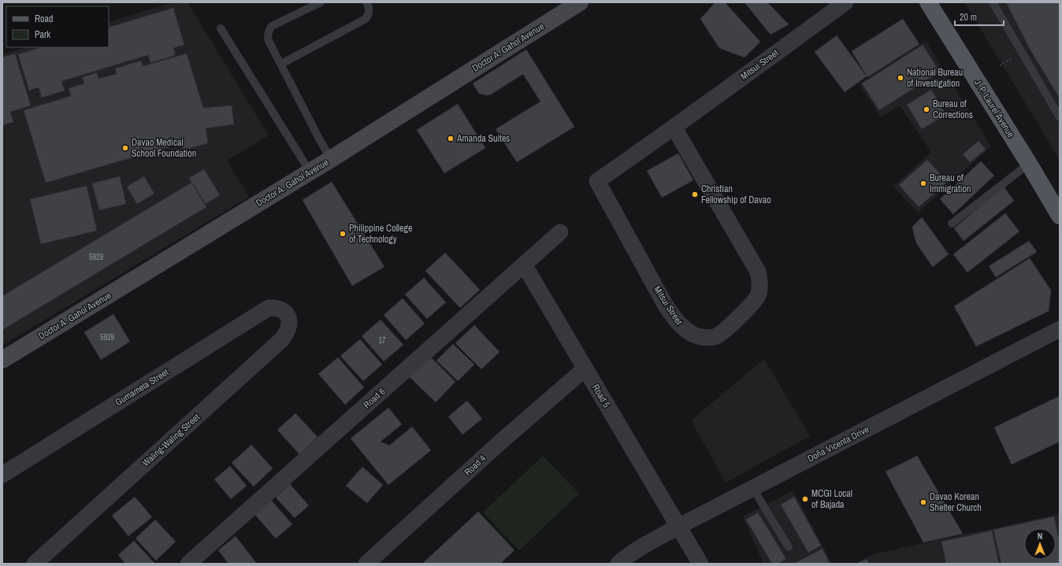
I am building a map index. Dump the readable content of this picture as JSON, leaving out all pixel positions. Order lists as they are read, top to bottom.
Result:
{
  "streets": {
    "main road": ["Doctor A. Gahol Avenue", "J. P. Laurel Avenue"],
    "street": [
      "Mitsui Street",
      "Gumamela Street",
      "Road 5",
      "Road 6",
      "Waling-Waling Street",
      "Doña Vicenta Drive",
      "Road 4"
    ]
  },
  "crossings": [
    ["Gumamela Street", "Waling-Waling Street"],
    ["Road 5", "Road 6"],
    ["Road 5", "Doña Vicenta Drive"],
    ["Road 5", "Road 4"]
  ],
  "places": [
    "National Bureau of Investigation",
    "Bureau of Corrections",
    "Amanda Suites",
    "Davao Medical School Foundation",
    "Bureau of Immigration",
    "Christian Fellowship of Davao",
    "Philippine College of Technology",
    "MCGI Local of Bajada",
    "Davao Korean Shelter Church"
  ],
  "house_numbers": ["5929", "5929", "17"],
  "legend": ["Road", "Park"],
  "scale_bar": "20 m",
  "north": "top"
}
